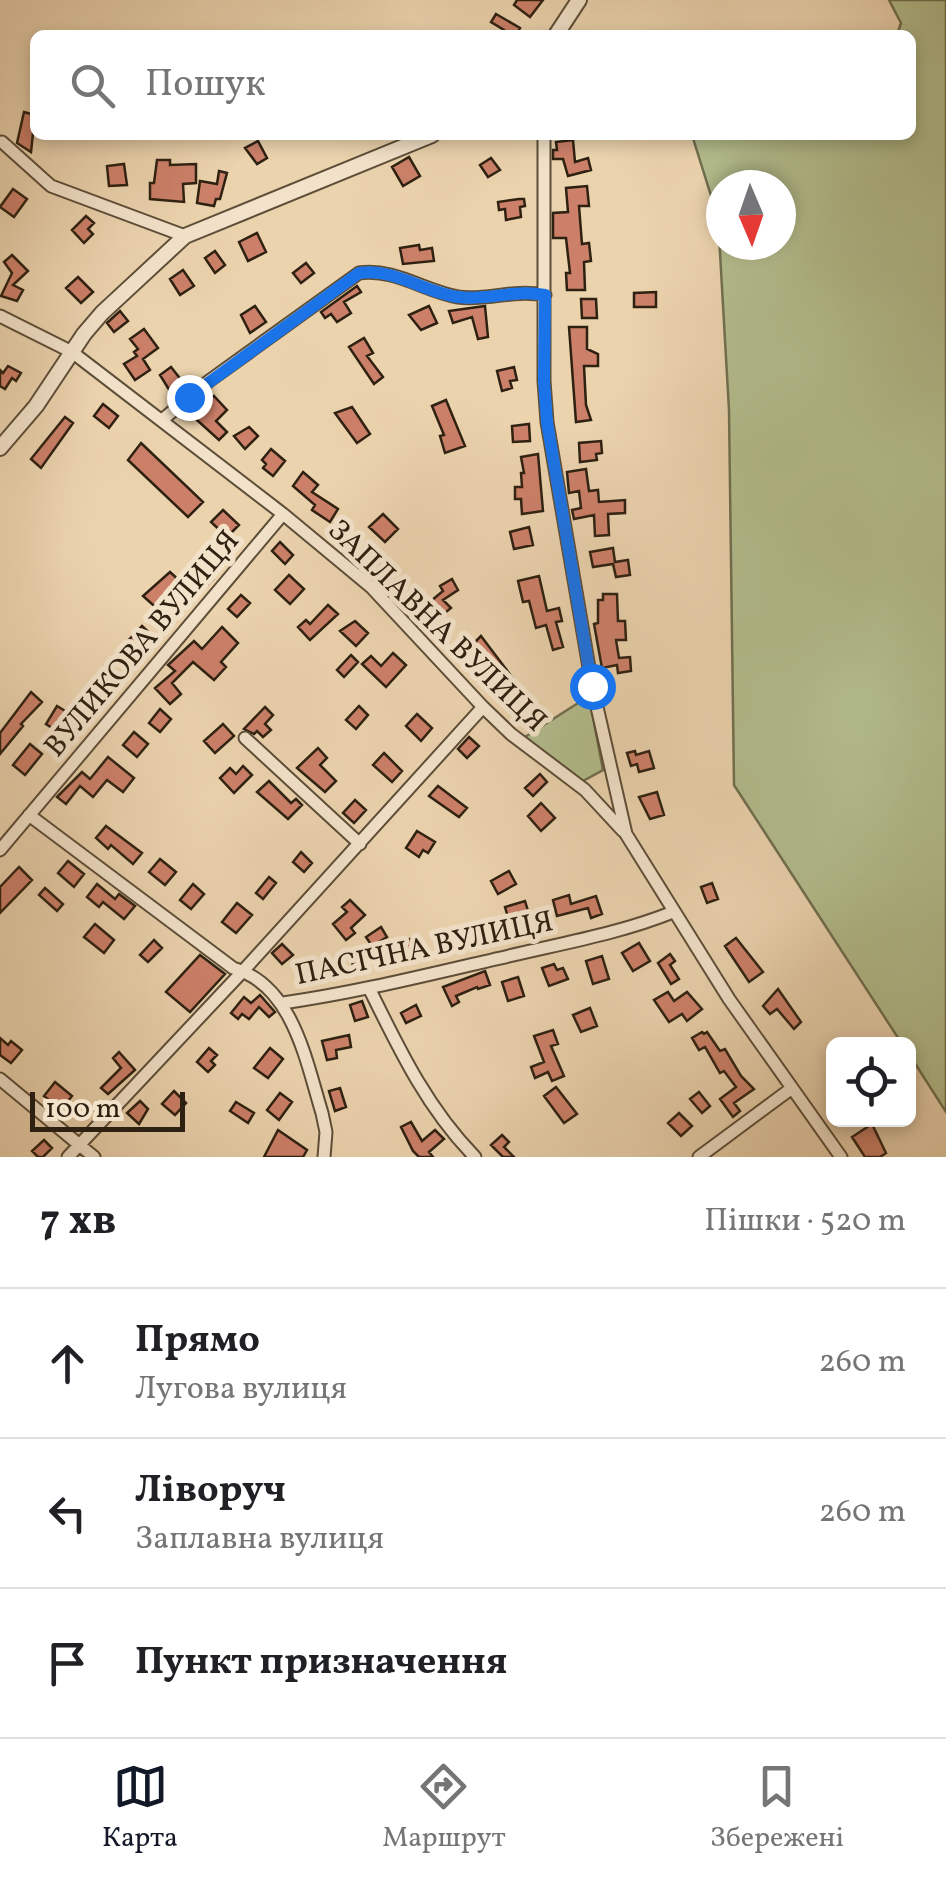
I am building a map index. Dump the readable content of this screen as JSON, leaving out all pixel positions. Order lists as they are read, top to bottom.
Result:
{
  "streets": {
    "street": ["ЗАПЛАВНА ВУЛИЦЯ", "ВУЛИКОВА ВУЛИЦЯ", "ПАСІЧНА ВУЛИЦЯ"]
  },
  "crossings": [
    ["ЗАПЛАВНА ВУЛИЦЯ", "ВУЛИКОВА ВУЛИЦЯ"]
  ],
  "scale_bar": "100 m",
  "north": "bottom",
  "page": {
    "search": "Пошук",
    "scale": "100 m",
    "heading": ["7 хв", "Пішки · 520 m"],
    "list": [
      ["Прямо", "Лугова вулиця", "260 m"],
      ["Ліворуч", "Заплавна вулиця", "260 m"],
      "Пункт призначення"
    ],
    "nav": ["Карта", "Маршрут", "Збережені"]
  }
}
